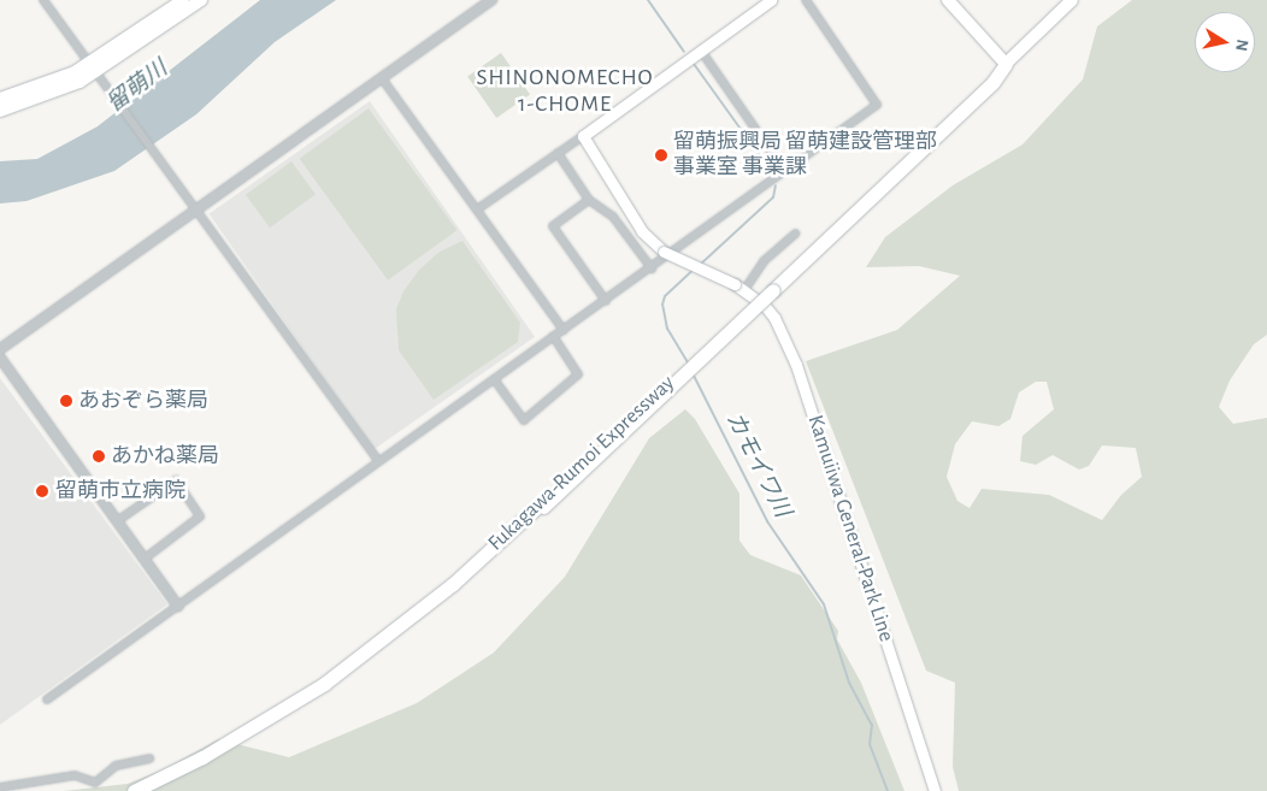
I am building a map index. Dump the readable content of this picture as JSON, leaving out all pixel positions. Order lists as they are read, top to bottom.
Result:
{
  "streets": {
    "highway": ["Fukagawa-Rumoi Expressway"],
    "main road": ["Kamuiiwa General-Park Line"]
  },
  "districts": ["SHINONOMECHO 1-CHOME"],
  "water": ["留萌川", "カモイワ川"],
  "places": [
    "留萌振興局 留萌建設管理部 事業室 事業課",
    "あおぞら薬局",
    "あかね薬局",
    "留萌市立病院"
  ],
  "north": "right"
}
